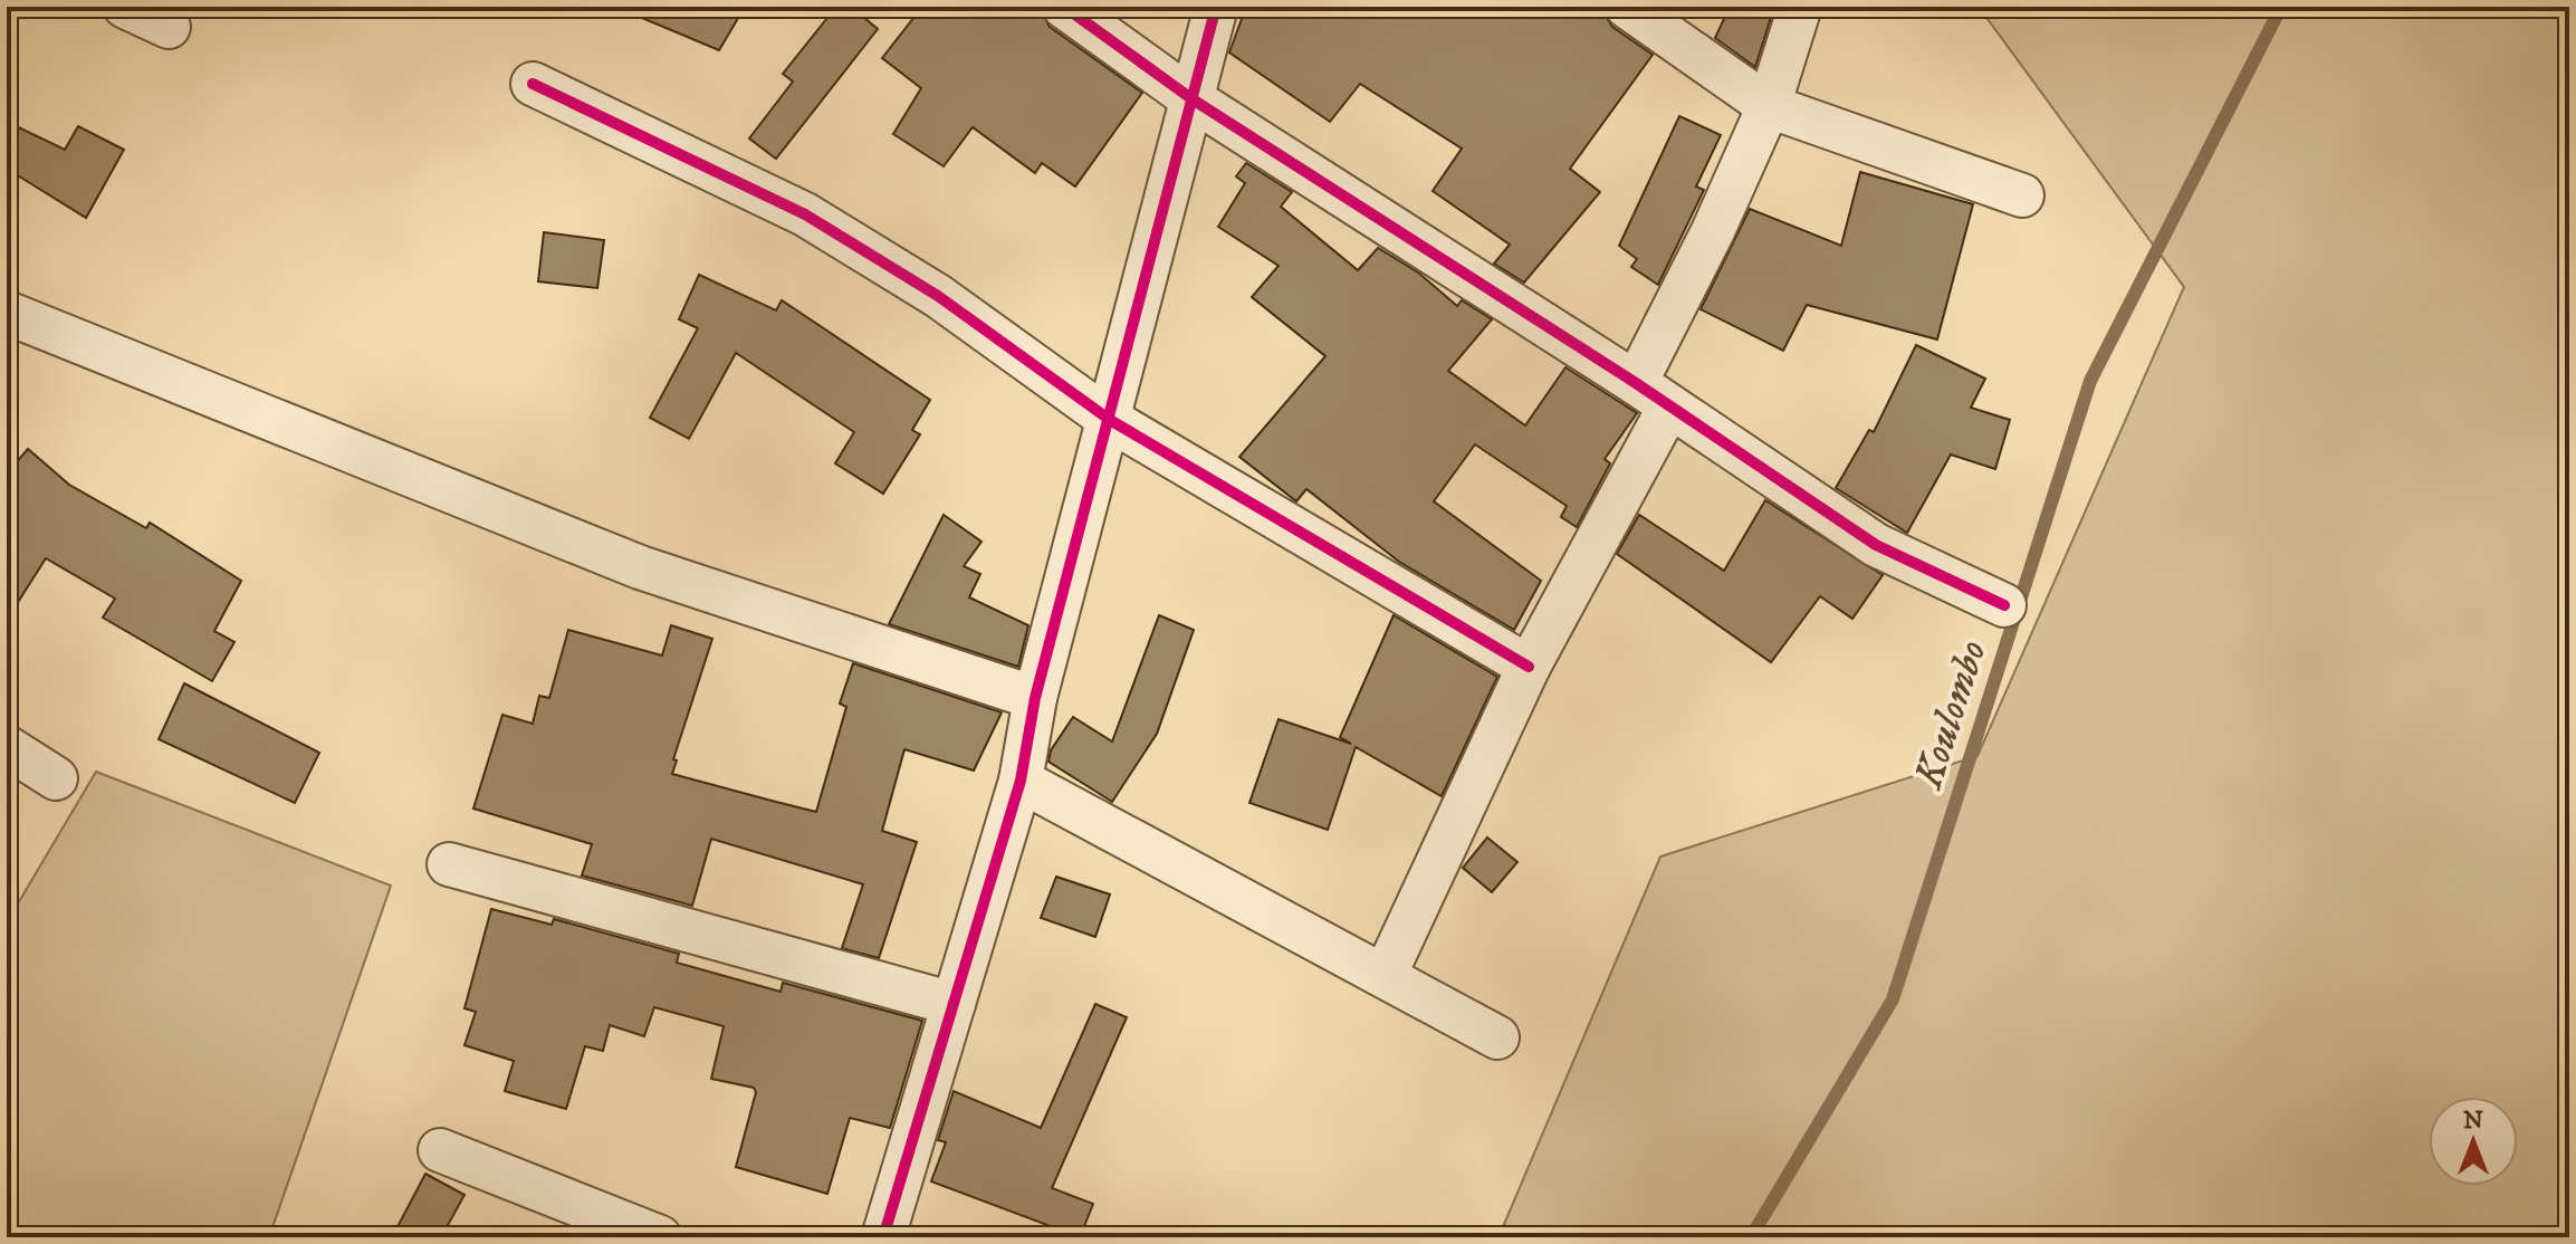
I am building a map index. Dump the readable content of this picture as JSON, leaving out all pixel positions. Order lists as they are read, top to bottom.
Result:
{
  "water": ["Koulombo"],
  "north": "top"
}
